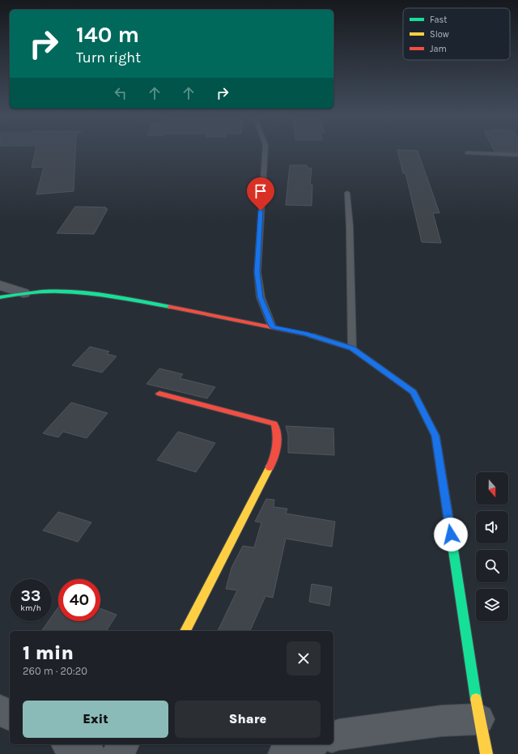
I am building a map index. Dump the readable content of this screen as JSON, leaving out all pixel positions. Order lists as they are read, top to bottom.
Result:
{
  "legend": ["Fast", "Slow", "Jam"],
  "north": "bottom",
  "page": {
    "turn": ["140 m", "Turn right"],
    "speed": "33 km/h",
    "limit": "40",
    "heading": ["1 min", "260 m · 20:20"],
    "buttons": ["Exit", "Share"]
  }
}
